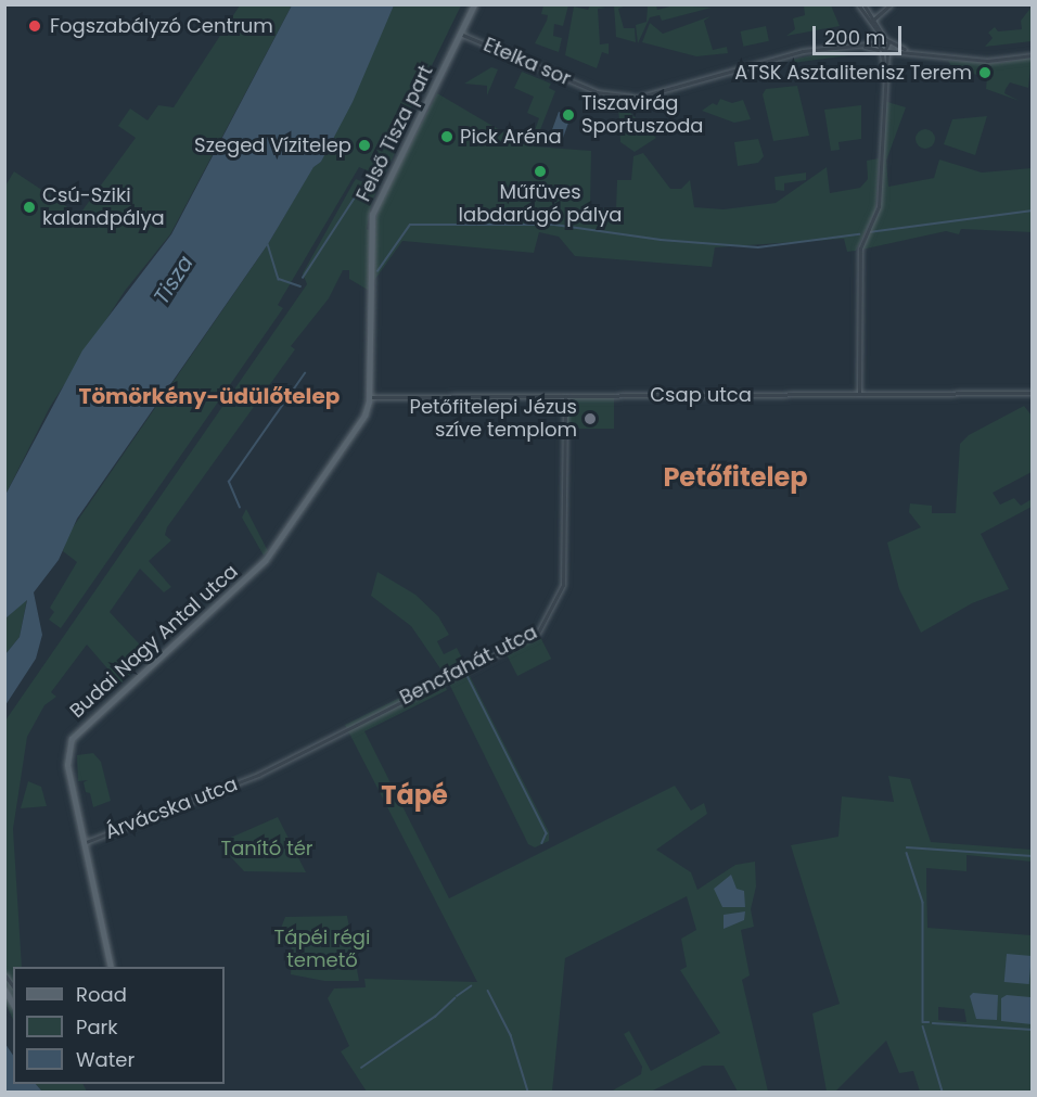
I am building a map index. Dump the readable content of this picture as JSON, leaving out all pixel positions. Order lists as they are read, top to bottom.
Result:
{
  "streets": {
    "main road": ["Felső Tisza part", "Budai Nagy Antal utca"],
    "street": [
      "Etelka sor",
      "Csap utca",
      "Bencfahát utca",
      "Árvácska utca"
    ]
  },
  "crossings": [
    ["Etelka sor", "Felső Tisza part"],
    ["Felső Tisza part", "Csap utca"],
    ["Felső Tisza part", "Budai Nagy Antal utca"],
    ["Csap utca", "Bencfahát utca"],
    ["Budai Nagy Antal utca", "Árvácska utca"],
    ["Bencfahát utca", "Árvácska utca"]
  ],
  "districts": ["Tömörkény-üdülőtelep", "Petőfitelep", "Tápé"],
  "water": ["Tisza"],
  "parks": ["Tanító tér", "Tápéi régi temető"],
  "places": [
    "Fogszabályzó Centrum",
    "ATSK Asztalitenisz Terem",
    "Tiszavirág Sportuszoda",
    "Pick Aréna",
    "Szeged Vízitelep",
    "Műfüves labdarúgó pálya",
    "Csú-Sziki kalandpálya",
    "Petőfitelepi Jézus szíve templom"
  ],
  "legend": ["Road", "Park", "Water"],
  "scale_bar": "200 m"
}
